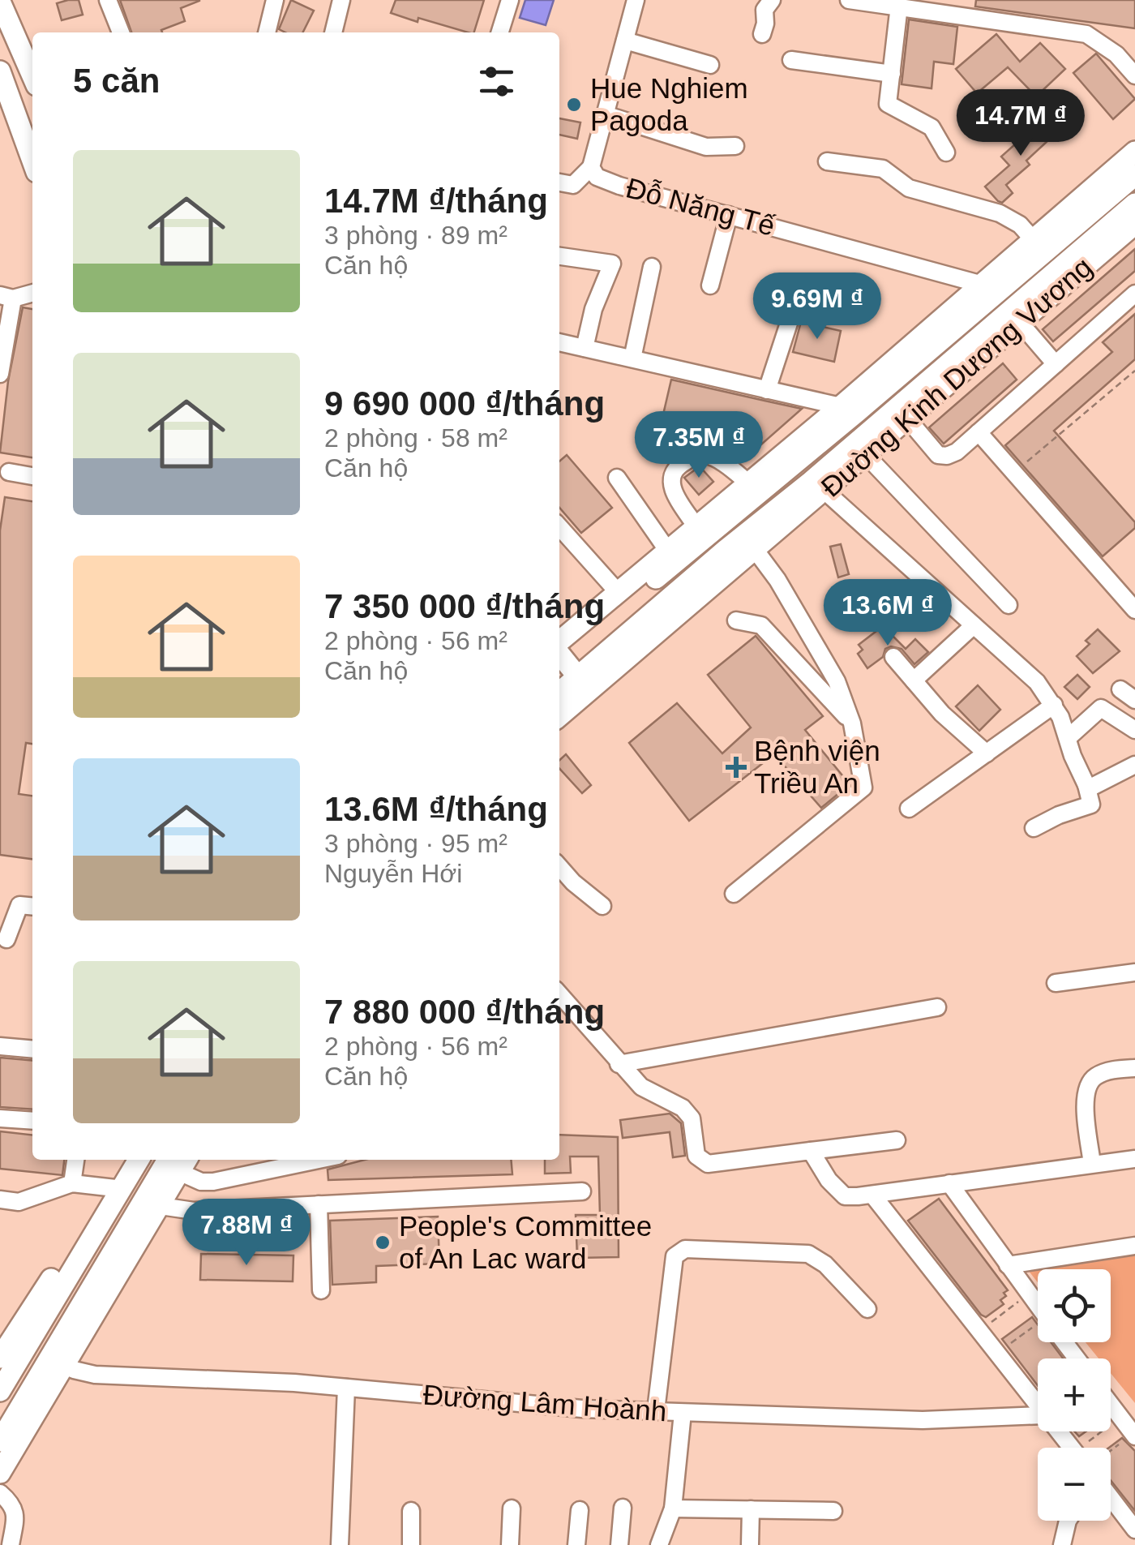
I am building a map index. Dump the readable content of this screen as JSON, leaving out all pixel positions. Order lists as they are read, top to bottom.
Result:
{
  "streets": {
    "main road": ["Đường Kinh Dương Vương"],
    "street": ["Đỗ Năng Tế", "Đường Lâm Hoành"]
  },
  "crossings": [
    ["Đỗ Năng Tế", "Đường Kinh Dương Vương"]
  ],
  "places": {
    "other": ["Hue Nghiem Pagoda", "People's Committee of An Lac ward"],
    "health": ["Bệnh viện Triều An"]
  },
  "page": {
    "heading": "5 căn",
    "price": [
      "14.7M ₫",
      "9.69M ₫",
      "7.35M ₫",
      "13.6M ₫",
      "7.88M ₫"
    ],
    "list": [
      {
        "name": "14.7M ₫/tháng",
        "note": "3 phòng · 89 m² · Căn hộ"
      },
      {
        "name": "9 690 000 ₫/tháng",
        "note": "2 phòng · 58 m² · Căn hộ"
      },
      {
        "name": "7 350 000 ₫/tháng",
        "note": "2 phòng · 56 m² · Căn hộ"
      },
      {
        "name": "13.6M ₫/tháng",
        "note": "3 phòng · 95 m² · Nguyễn Hới"
      },
      {
        "name": "7 880 000 ₫/tháng",
        "note": "2 phòng · 56 m² · Căn hộ"
      }
    ],
    "map_buttons": ["+", "−"]
  }
}
